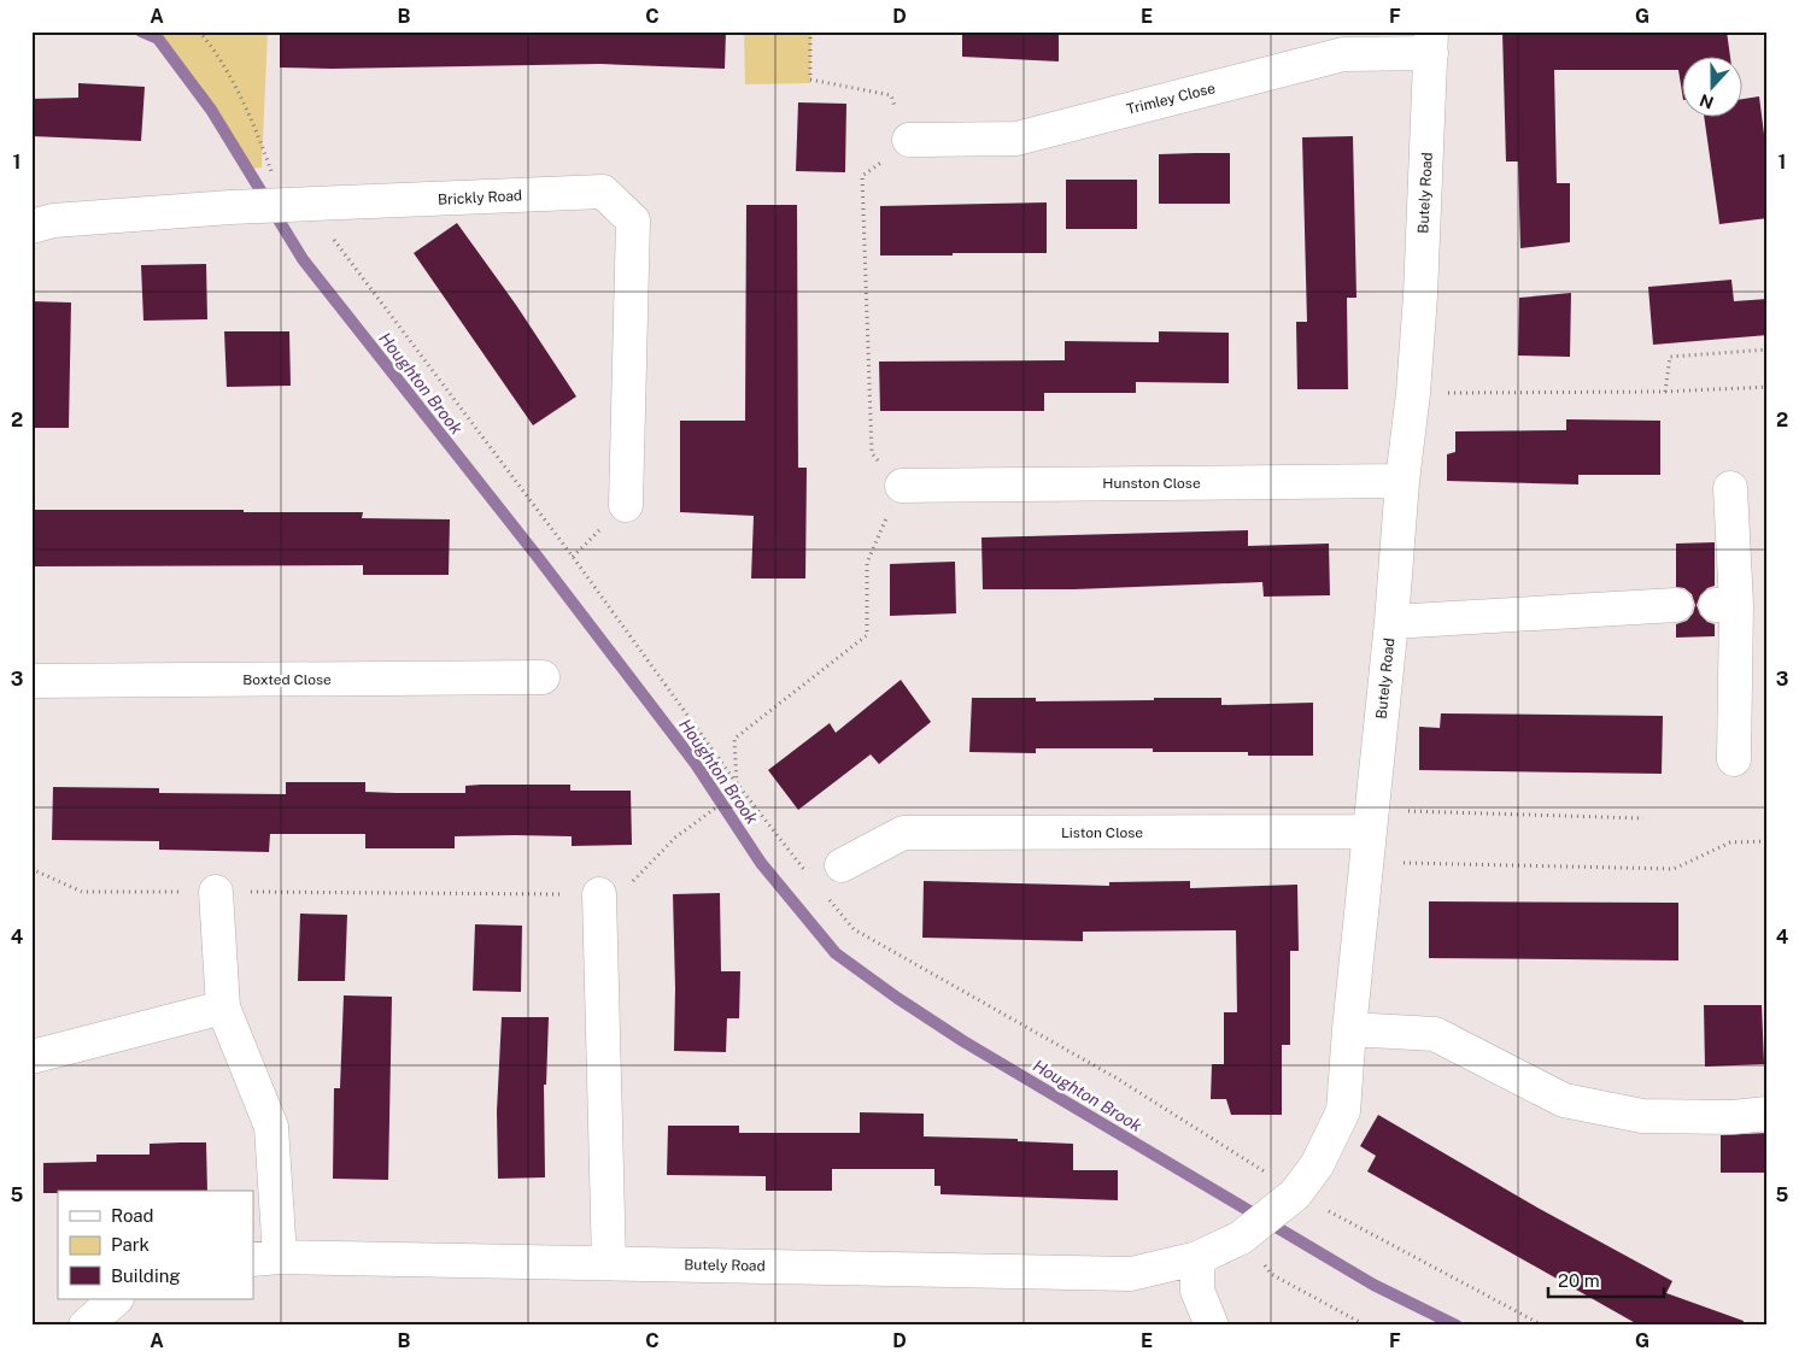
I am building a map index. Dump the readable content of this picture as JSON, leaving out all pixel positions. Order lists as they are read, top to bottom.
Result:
{
  "streets": {
    "street": [
      "Trimley Close",
      "Butely Road",
      "Brickly Road",
      "Hunston Close",
      "Boxted Close",
      "Liston Close"
    ]
  },
  "crossings": [
    ["Trimley Close", "Butely Road"],
    ["Butely Road", "Hunston Close"],
    ["Butely Road", "Liston Close"]
  ],
  "water": ["Houghton Brook"],
  "legend": ["Road", "Park", "Building"],
  "scale_bar": "20 m",
  "north": "bottom",
  "grid": {
    "columns": [
      "A",
      "B",
      "C",
      "D",
      "E",
      "F",
      "G"
    ],
    "rows": [
      "1",
      "2",
      "3",
      "4",
      "5"
    ]
  }
}
